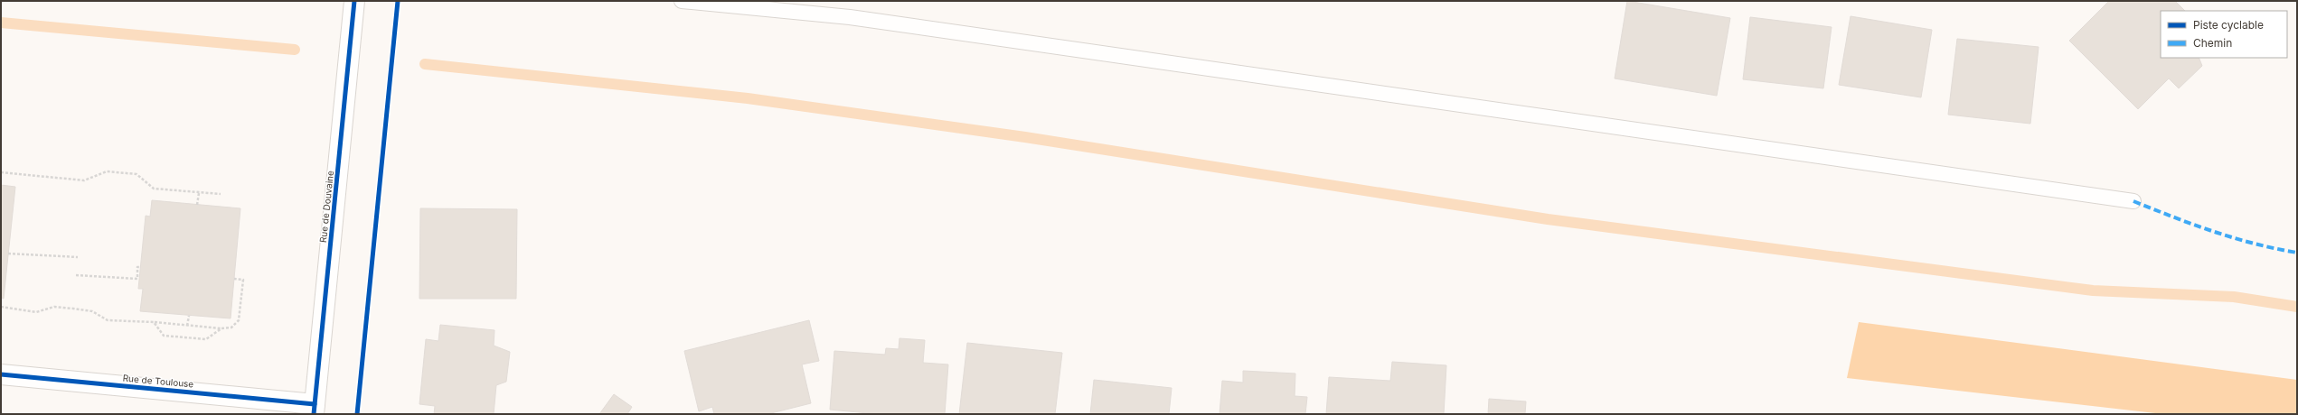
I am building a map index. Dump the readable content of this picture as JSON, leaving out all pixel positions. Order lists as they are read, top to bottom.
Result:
{
  "streets": {
    "street": ["Rue de Douvaine", "Rue de Toulouse"]
  },
  "crossings": [
    ["Rue de Douvaine", "Rue de Toulouse"]
  ],
  "legend": ["Piste cyclable", "Chemin"]
}
